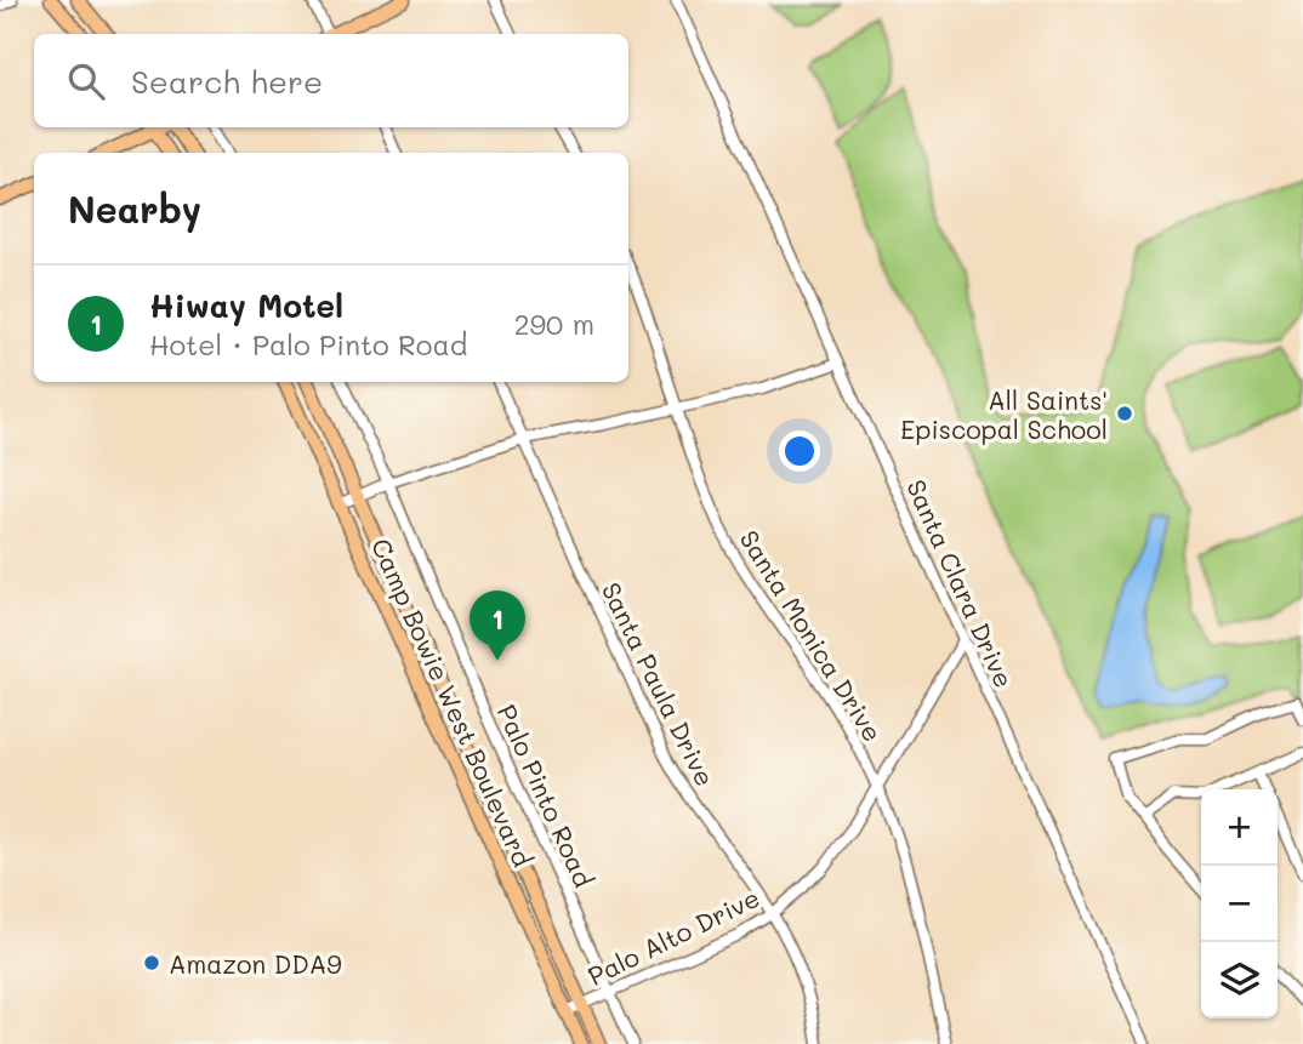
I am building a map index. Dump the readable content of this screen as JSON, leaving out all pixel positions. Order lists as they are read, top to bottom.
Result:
{
  "streets": {
    "main road": ["Camp Bowie West Boulevard"],
    "street": [
      "Santa Clara Drive",
      "Santa Monica Drive",
      "Santa Paula Drive",
      "Palo Pinto Road",
      "Palo Alto Drive"
    ]
  },
  "crossings": [
    ["Santa Clara Drive", "Palo Alto Drive"],
    ["Santa Monica Drive", "Palo Alto Drive"],
    ["Santa Paula Drive", "Palo Alto Drive"],
    ["Camp Bowie West Boulevard", "Palo Alto Drive"],
    ["Palo Pinto Road", "Palo Alto Drive"]
  ],
  "places": ["All Saints' Episcopal School", "Amazon DDA9"],
  "page": {
    "search": "Search here",
    "heading": "Nearby",
    "list": [
      {
        "mark": "1",
        "name": "Hiway Motel",
        "note": "Hotel · Palo Pinto Road",
        "value": "290 m"
      }
    ],
    "pins": "1",
    "map_buttons": ["+", "−"]
  }
}
